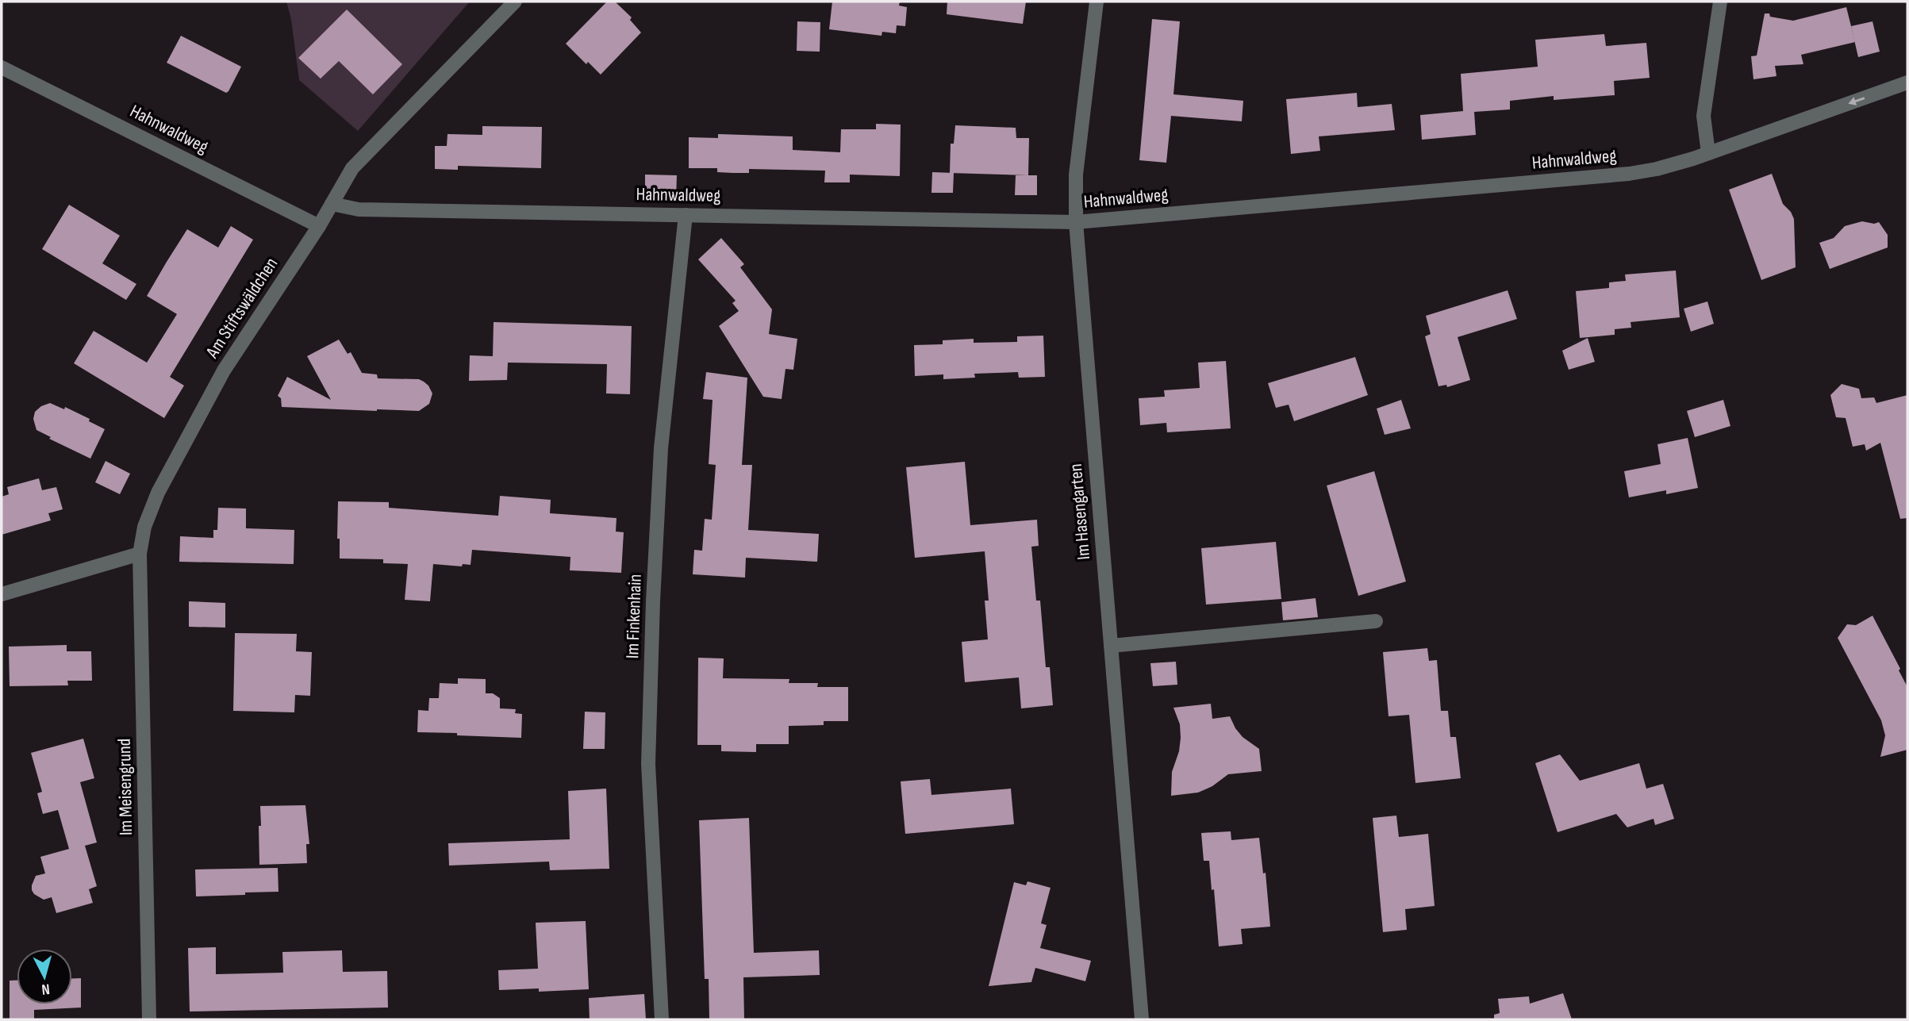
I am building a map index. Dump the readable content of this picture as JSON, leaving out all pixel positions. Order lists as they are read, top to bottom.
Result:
{
  "streets": {
    "street": [
      "Hahnwaldweg",
      "Am Stiftswäldchen",
      "Im Hasengarten",
      "Im Finkenhain",
      "Im Meisengrund"
    ]
  },
  "crossings": [
    ["Hahnwaldweg", "Am Stiftswäldchen"],
    ["Hahnwaldweg", "Im Hasengarten"],
    ["Hahnwaldweg", "Im Finkenhain"],
    ["Am Stiftswäldchen", "Im Meisengrund"]
  ],
  "north": "bottom"
}
